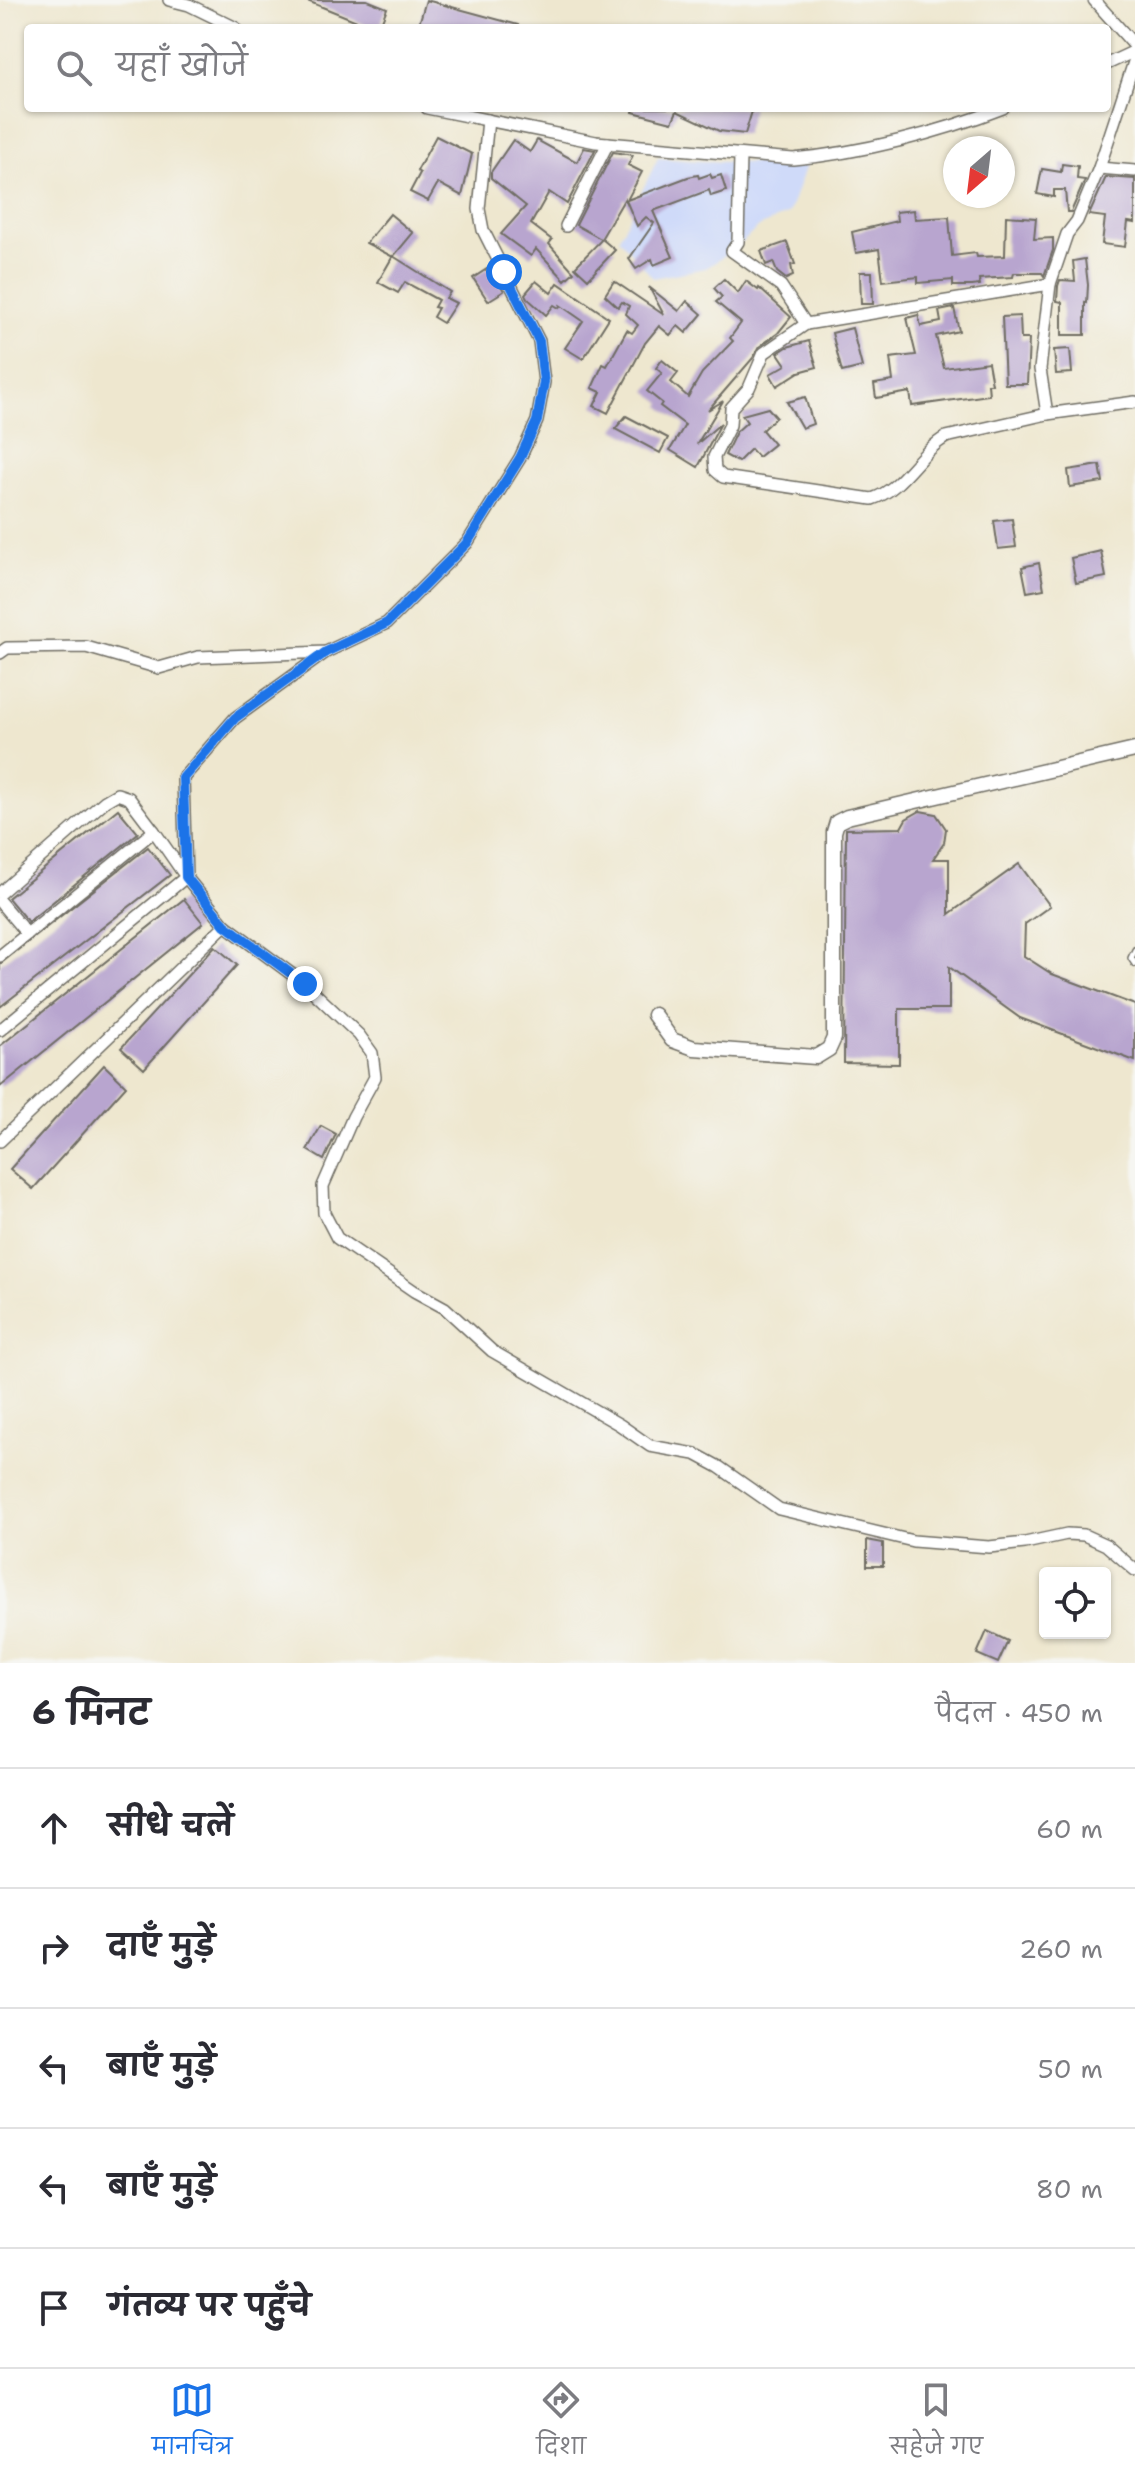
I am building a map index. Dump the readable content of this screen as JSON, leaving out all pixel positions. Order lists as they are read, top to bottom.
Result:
{
  "north": "bottom left",
  "page": {
    "search": "यहाँ खोजें",
    "heading": ["6 मिनट", "पैदल · 450 m"],
    "list": [
      ["सीधे चलें", "60 m"],
      ["दाएँ मुड़ें", "260 m"],
      ["बाएँ मुड़ें", "50 m"],
      ["बाएँ मुड़ें", "80 m"],
      "गंतव्य पर पहुँचे"
    ],
    "nav": ["मानचित्र", "दिशा", "सहेजे गए"]
  }
}
